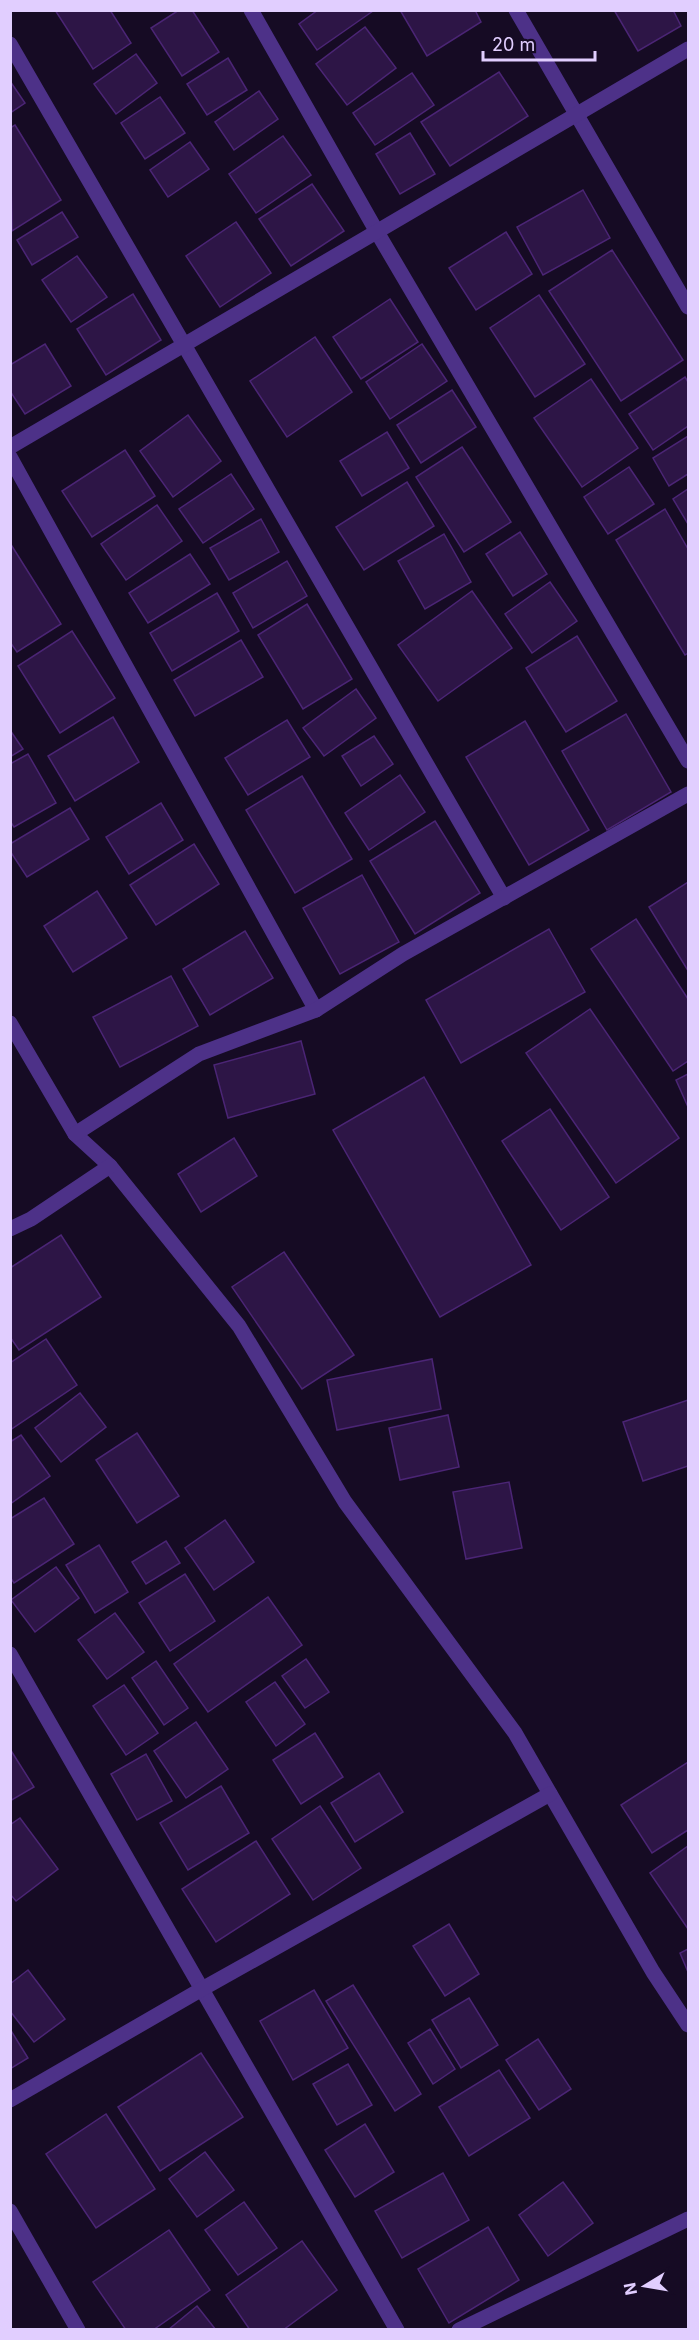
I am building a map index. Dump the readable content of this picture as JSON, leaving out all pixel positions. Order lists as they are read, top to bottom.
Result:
{
  "scale_bar": "20 m",
  "north": "left"
}
